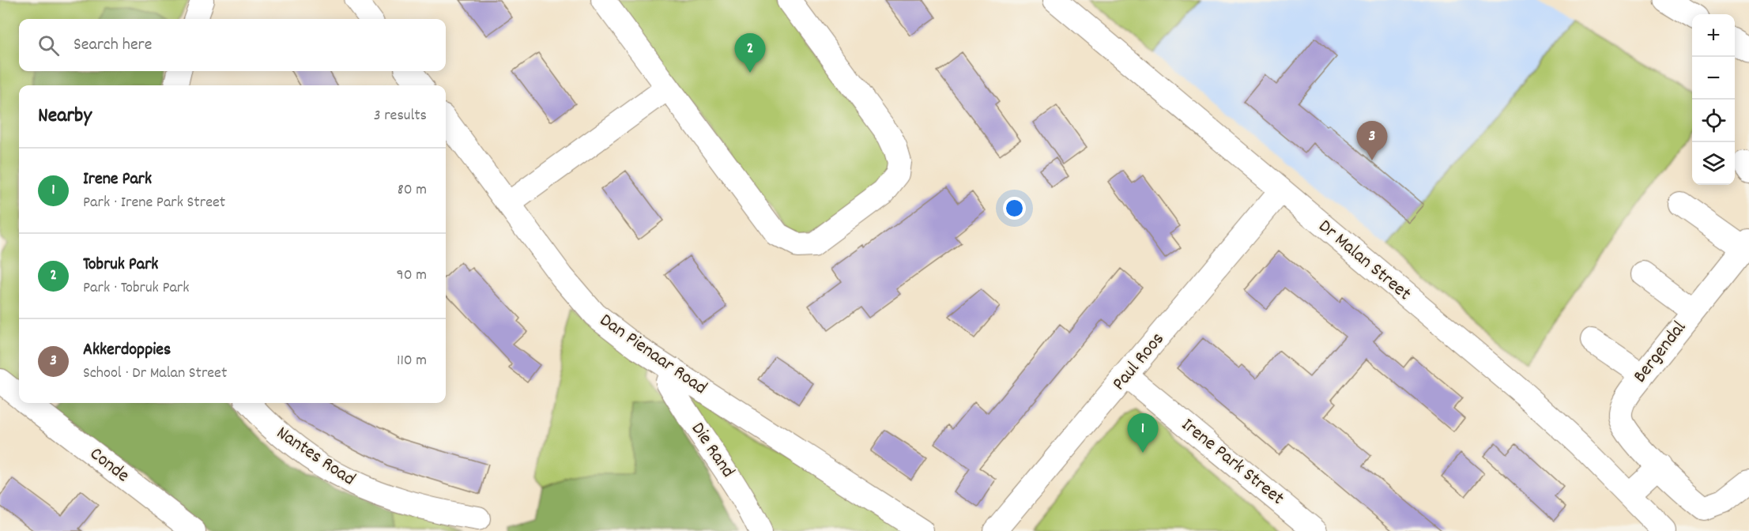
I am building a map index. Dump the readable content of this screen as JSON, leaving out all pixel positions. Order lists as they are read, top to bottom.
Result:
{
  "streets": {
    "street": [
      "Dr Malan Street",
      "Bergendal",
      "Dan Pienaar Road",
      "Paul Roos",
      "Die Rand",
      "Nantes Road",
      "Irene Park Street",
      "Conde"
    ]
  },
  "crossings": [
    ["Dr Malan Street", "Paul Roos"],
    ["Dan Pienaar Road", "Die Rand"],
    ["Paul Roos", "Irene Park Street"]
  ],
  "page": {
    "map_buttons": ["+", "−"],
    "search": "Search here",
    "pins": ["2", "3", "1"],
    "heading": ["Nearby", "3 results"],
    "list": [
      {
        "mark": "1",
        "name": "Irene Park",
        "note": "Park · Irene Park Street",
        "value": "80 m"
      },
      {
        "mark": "2",
        "name": "Tobruk Park",
        "note": "Park · Tobruk Park",
        "value": "90 m"
      },
      {
        "mark": "3",
        "name": "Akkerdoppies",
        "note": "School · Dr Malan Street",
        "value": "110 m"
      }
    ]
  }
}
